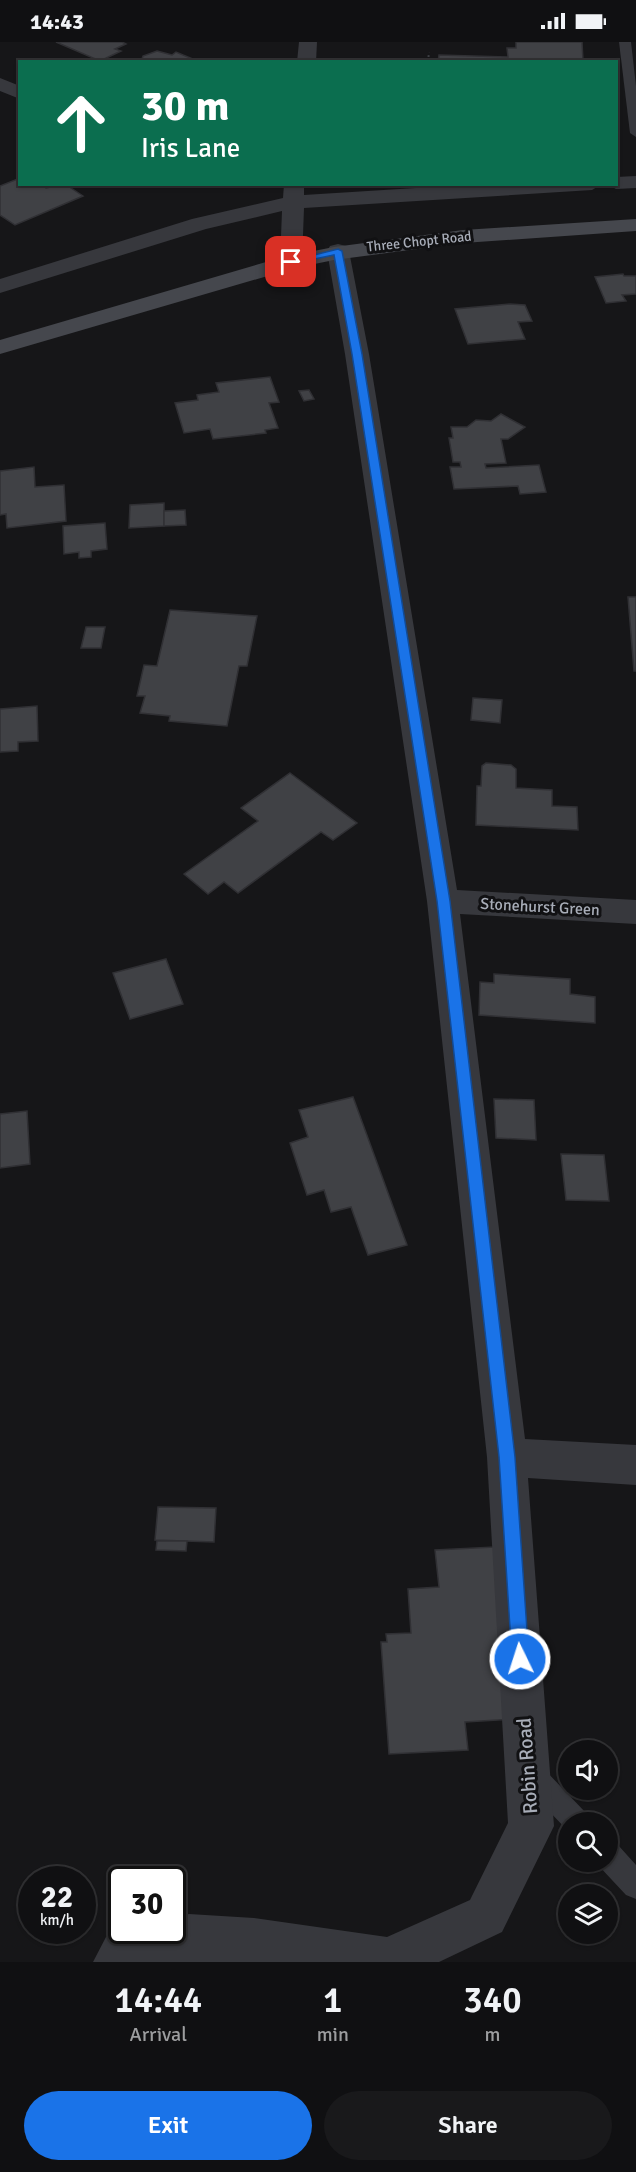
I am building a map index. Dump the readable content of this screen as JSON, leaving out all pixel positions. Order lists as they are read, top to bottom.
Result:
{
  "streets": {
    "main road": ["Three Chopt Road"],
    "street": ["Stonehurst Green", "Robin Road"]
  },
  "crossings": [
    ["Three Chopt Road", "Robin Road"],
    ["Stonehurst Green", "Robin Road"]
  ],
  "page": {
    "status": "14:43",
    "turn": ["30 m", "Iris Lane"],
    "speed": "22 km/h",
    "limit": "30",
    "eta": [
      "14:44",
      "Arrival",
      "1",
      "min",
      "340",
      "m"
    ],
    "buttons": ["Exit", "Share"]
  }
}
